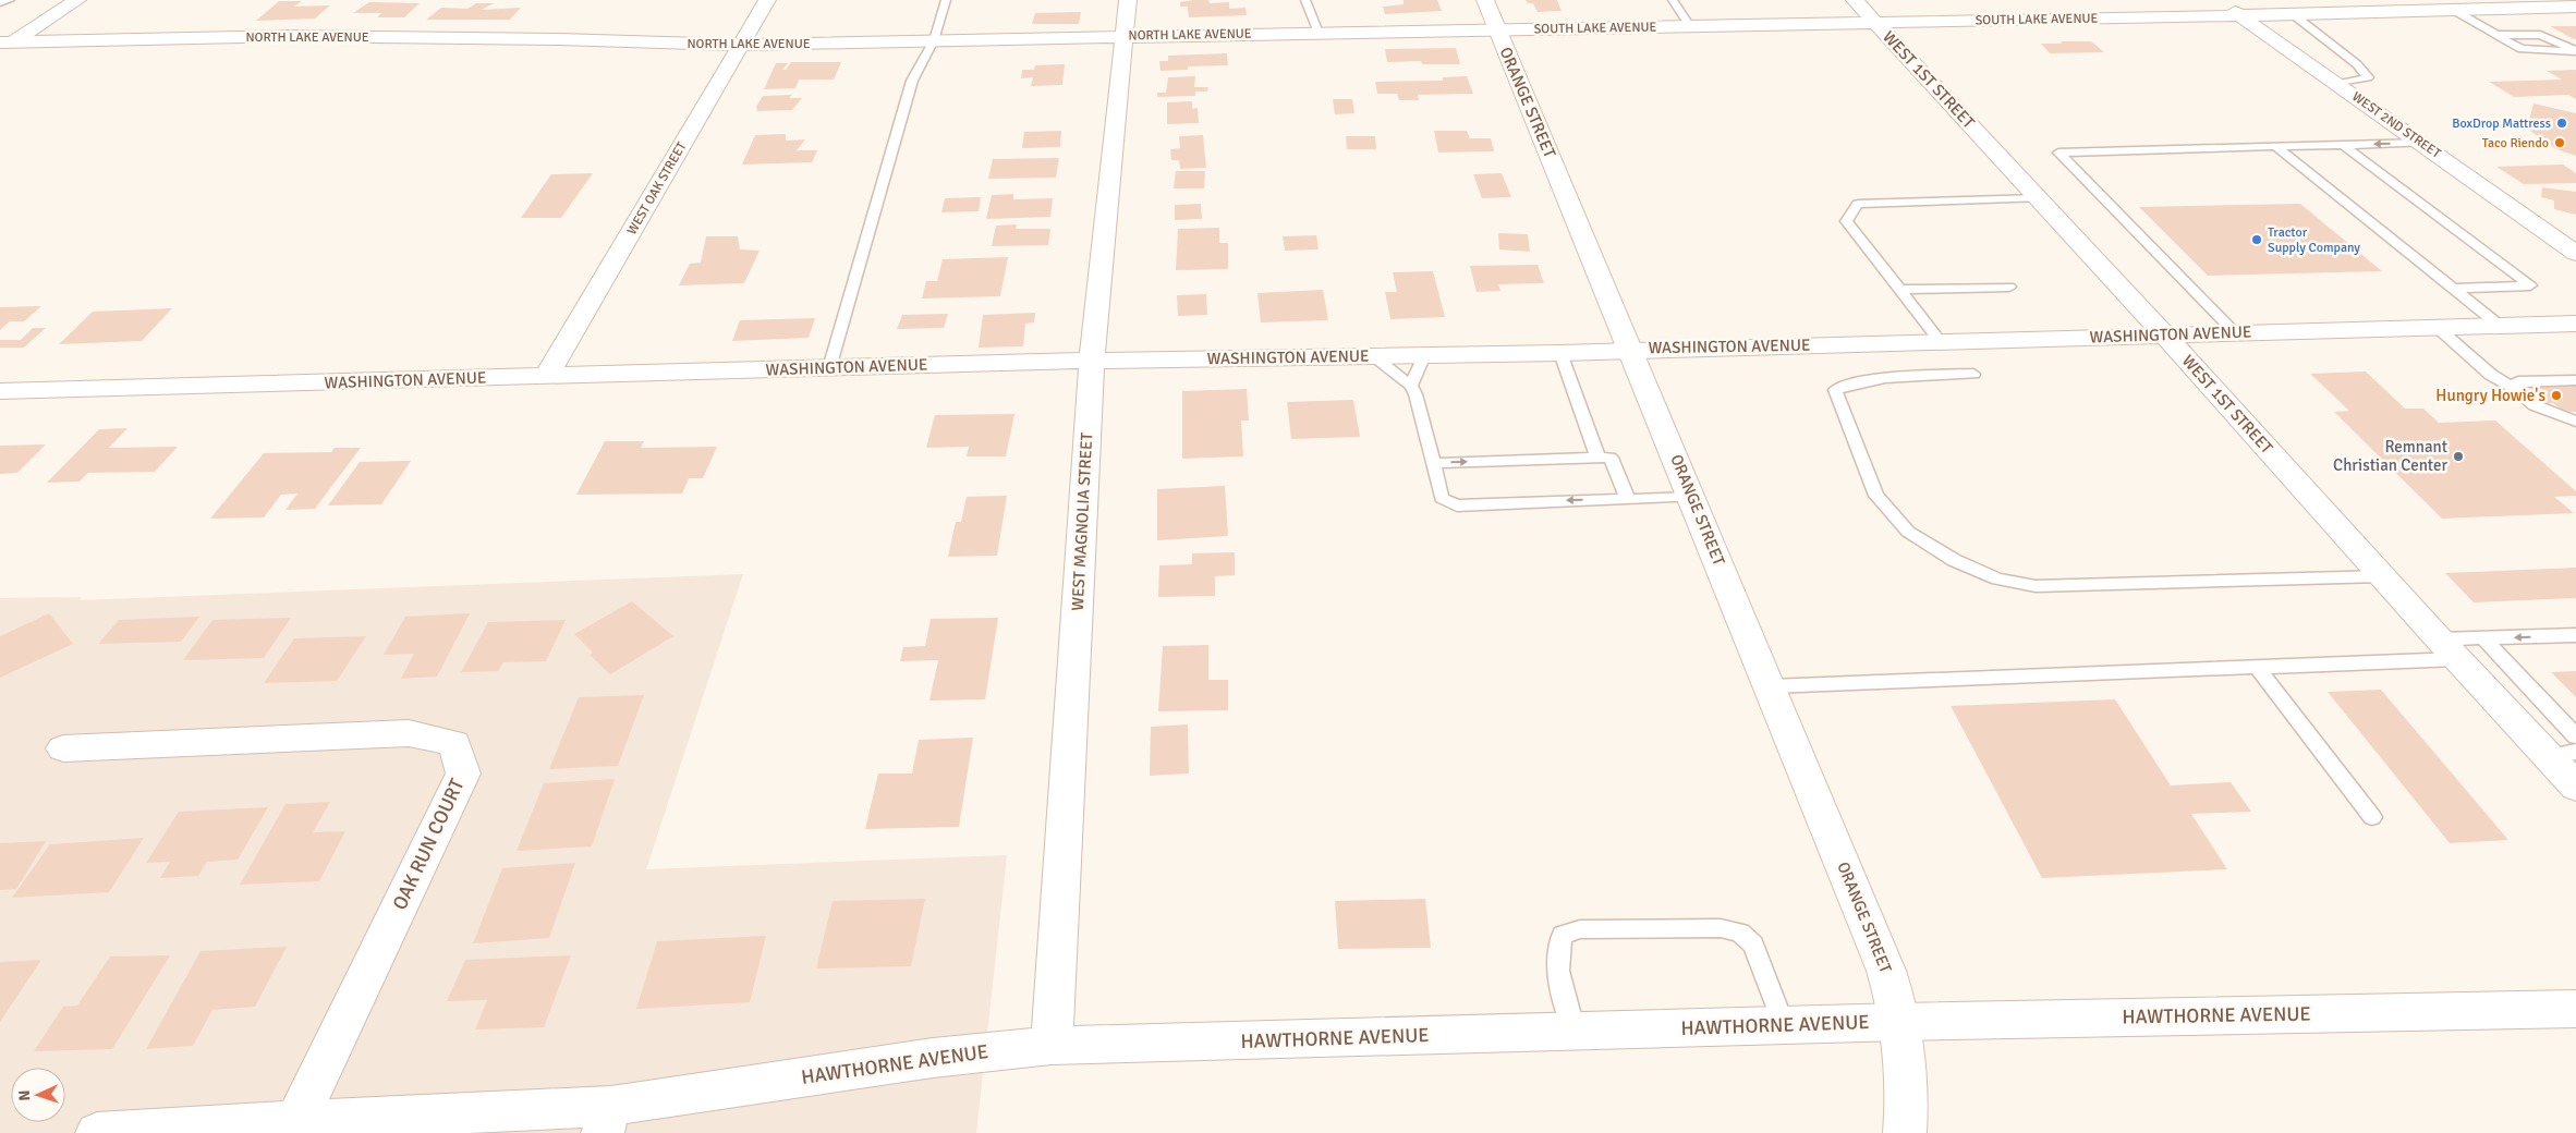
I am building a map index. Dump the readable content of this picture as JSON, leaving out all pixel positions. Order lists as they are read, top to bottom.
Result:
{
  "streets": {
    "street": [
      "SOUTH LAKE AVENUE",
      "NORTH LAKE AVENUE",
      "WEST 1ST STREET",
      "ORANGE STREET",
      "WEST 2ND STREET",
      "WEST OAK STREET",
      "WASHINGTON AVENUE",
      "WEST MAGNOLIA STREET",
      "OAK RUN COURT",
      "HAWTHORNE AVENUE"
    ]
  },
  "crossings": [
    ["SOUTH LAKE AVENUE", "NORTH LAKE AVENUE"],
    ["SOUTH LAKE AVENUE", "WEST 1ST STREET"],
    ["SOUTH LAKE AVENUE", "ORANGE STREET"],
    ["SOUTH LAKE AVENUE", "WEST 2ND STREET"],
    ["NORTH LAKE AVENUE", "ORANGE STREET"],
    ["NORTH LAKE AVENUE", "WEST OAK STREET"],
    ["NORTH LAKE AVENUE", "WEST MAGNOLIA STREET"],
    ["WEST 1ST STREET", "WASHINGTON AVENUE"],
    ["ORANGE STREET", "WASHINGTON AVENUE"],
    ["ORANGE STREET", "HAWTHORNE AVENUE"],
    ["WEST OAK STREET", "WASHINGTON AVENUE"],
    ["WASHINGTON AVENUE", "WEST MAGNOLIA STREET"],
    ["WEST MAGNOLIA STREET", "HAWTHORNE AVENUE"],
    ["OAK RUN COURT", "HAWTHORNE AVENUE"]
  ],
  "places": [
    "BoxDrop Mattress",
    "Taco Riendo",
    "Tractor Supply Company",
    "Hungry Howie's",
    "Remnant Christian Center"
  ],
  "north": "left"
}
